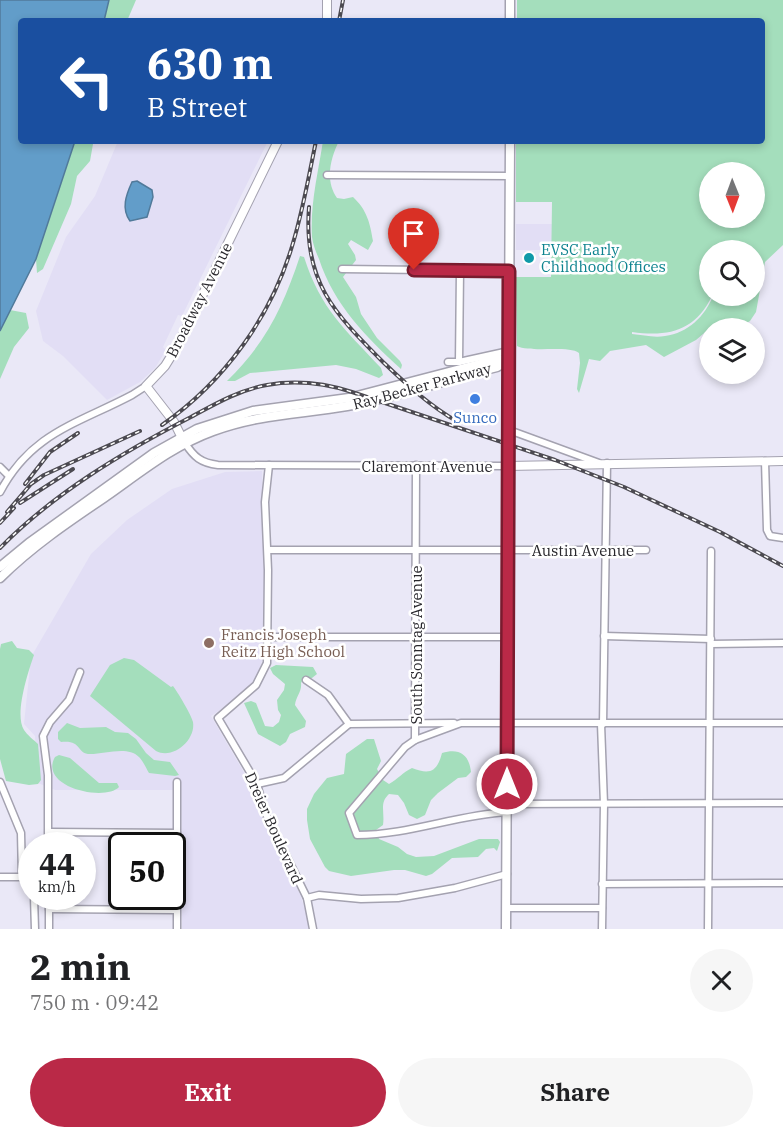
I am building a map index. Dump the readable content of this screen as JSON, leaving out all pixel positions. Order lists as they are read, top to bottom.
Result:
{
  "streets": {
    "main road": ["Ray Becker Parkway"],
    "street": [
      "Broadway Avenue",
      "Claremont Avenue",
      "Austin Avenue",
      "South Sonntag Avenue",
      "Dreier Boulevard"
    ]
  },
  "crossings": [
    ["Broadway Avenue", "Claremont Avenue"],
    ["Ray Becker Parkway", "Claremont Avenue"],
    ["Claremont Avenue", "South Sonntag Avenue"],
    ["Claremont Avenue", "Dreier Boulevard"],
    ["Austin Avenue", "South Sonntag Avenue"],
    ["Austin Avenue", "Dreier Boulevard"]
  ],
  "places": ["EVSC Early Childhood Offices", "Sunco", "Francis Joseph Reitz High School"],
  "north": "bottom",
  "page": {
    "turn": ["630 m", "B Street"],
    "speed": "44 km/h",
    "limit": "50",
    "heading": ["2 min", "750 m · 09:42"],
    "buttons": ["Exit", "Share"]
  }
}
